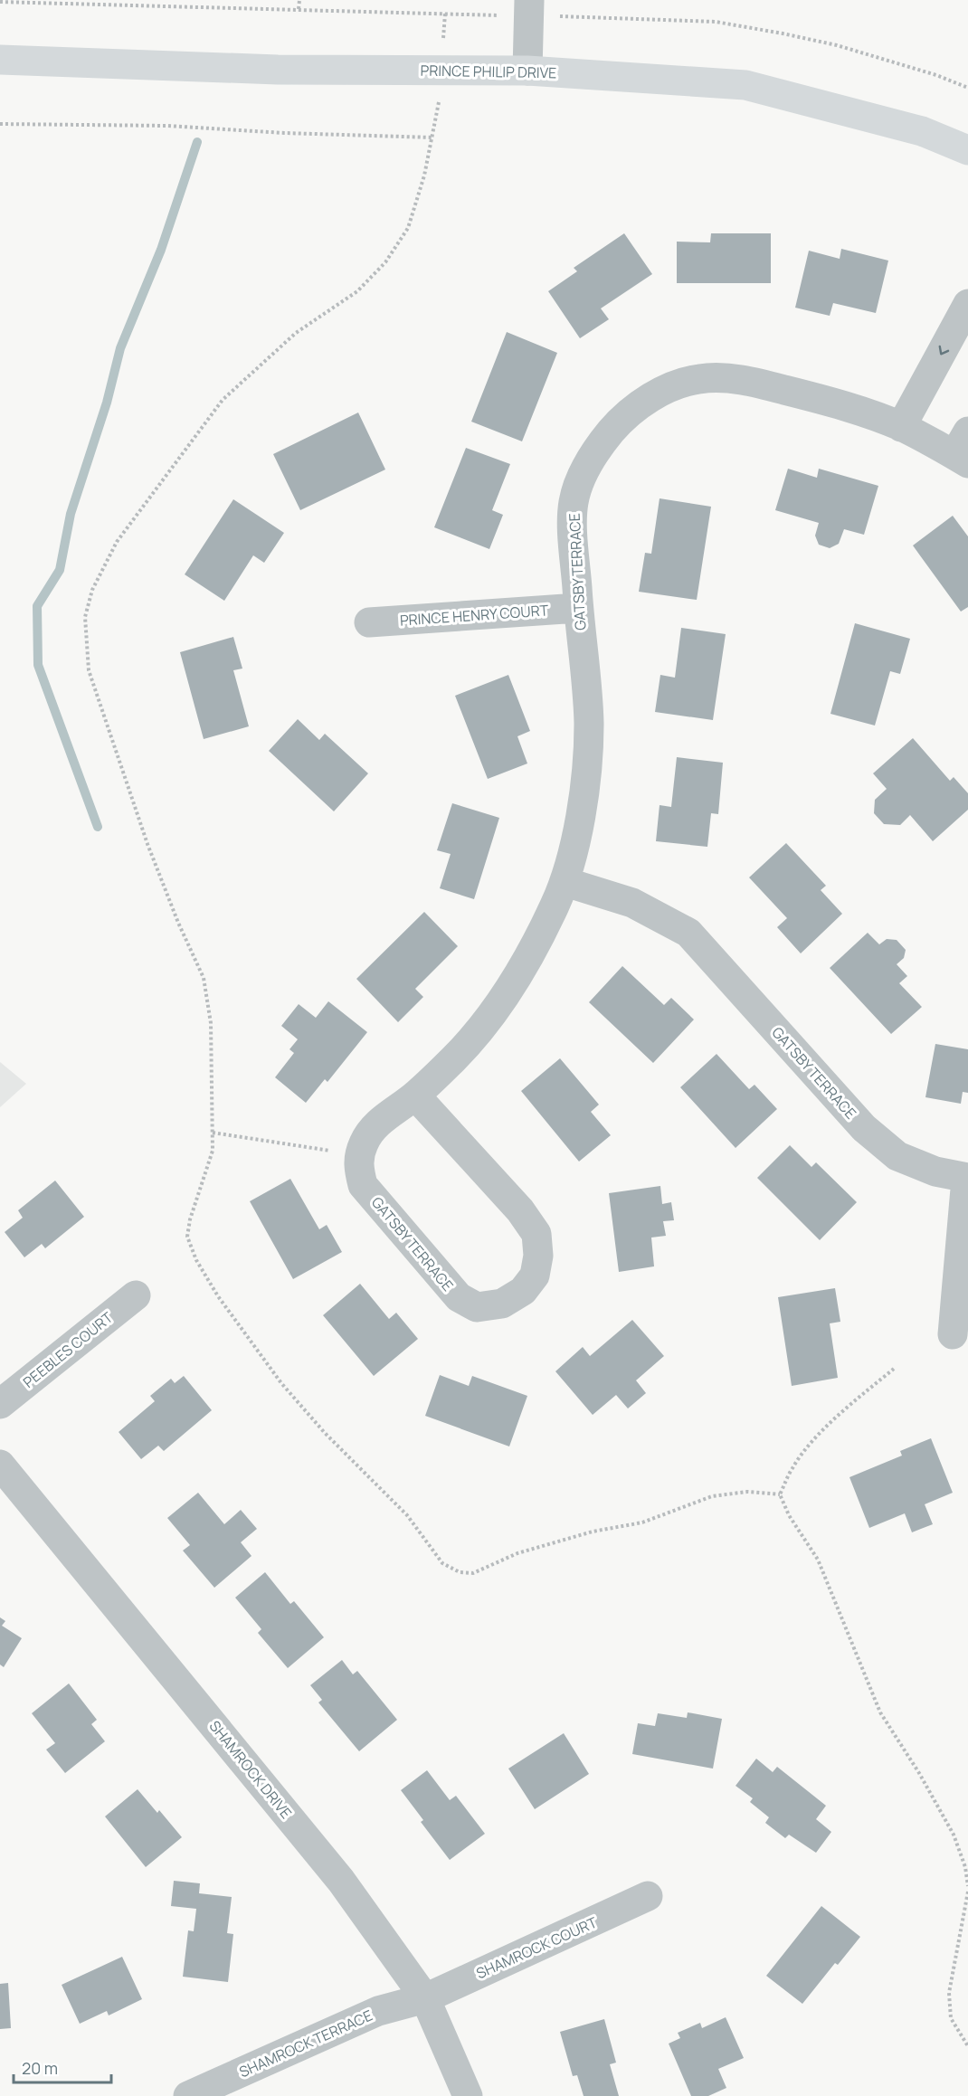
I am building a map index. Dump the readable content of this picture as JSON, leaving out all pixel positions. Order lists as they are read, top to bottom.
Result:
{
  "streets": {
    "street": [
      "PRINCE PHILIP DRIVE",
      "GATSBY TERRACE",
      "PRINCE HENRY COURT",
      "PEEBLES COURT",
      "SHAMROCK DRIVE",
      "SHAMROCK COURT",
      "SHAMROCK TERRACE"
    ]
  },
  "crossings": [
    ["GATSBY TERRACE", "PRINCE HENRY COURT"],
    ["SHAMROCK DRIVE", "SHAMROCK COURT"],
    ["SHAMROCK DRIVE", "SHAMROCK TERRACE"],
    ["SHAMROCK COURT", "SHAMROCK TERRACE"]
  ],
  "scale_bar": "20 m"
}
